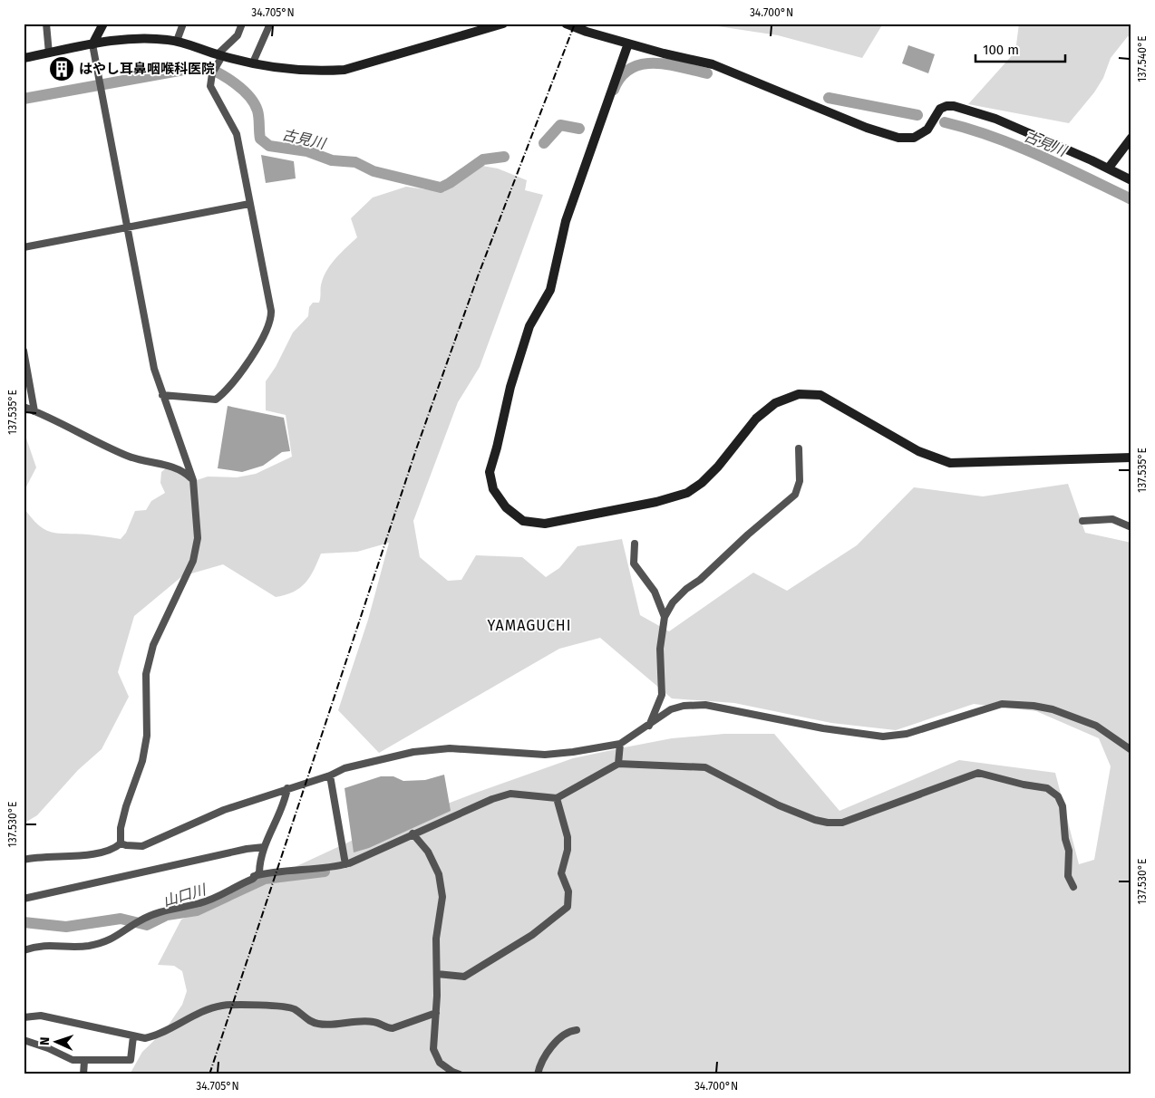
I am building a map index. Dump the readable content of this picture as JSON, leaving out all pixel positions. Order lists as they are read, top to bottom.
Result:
{
  "districts": ["YAMAGUCHI"],
  "water": ["古見川", "山口川"],
  "places": {
    "building": ["はやし耳鼻咽喉科医院"]
  },
  "scale_bar": "100 m",
  "north": "left",
  "coordinates": [
    "34.705°N",
    "34.700°N",
    "137.540°E",
    "137.535°E",
    "137.530°E"
  ]
}
